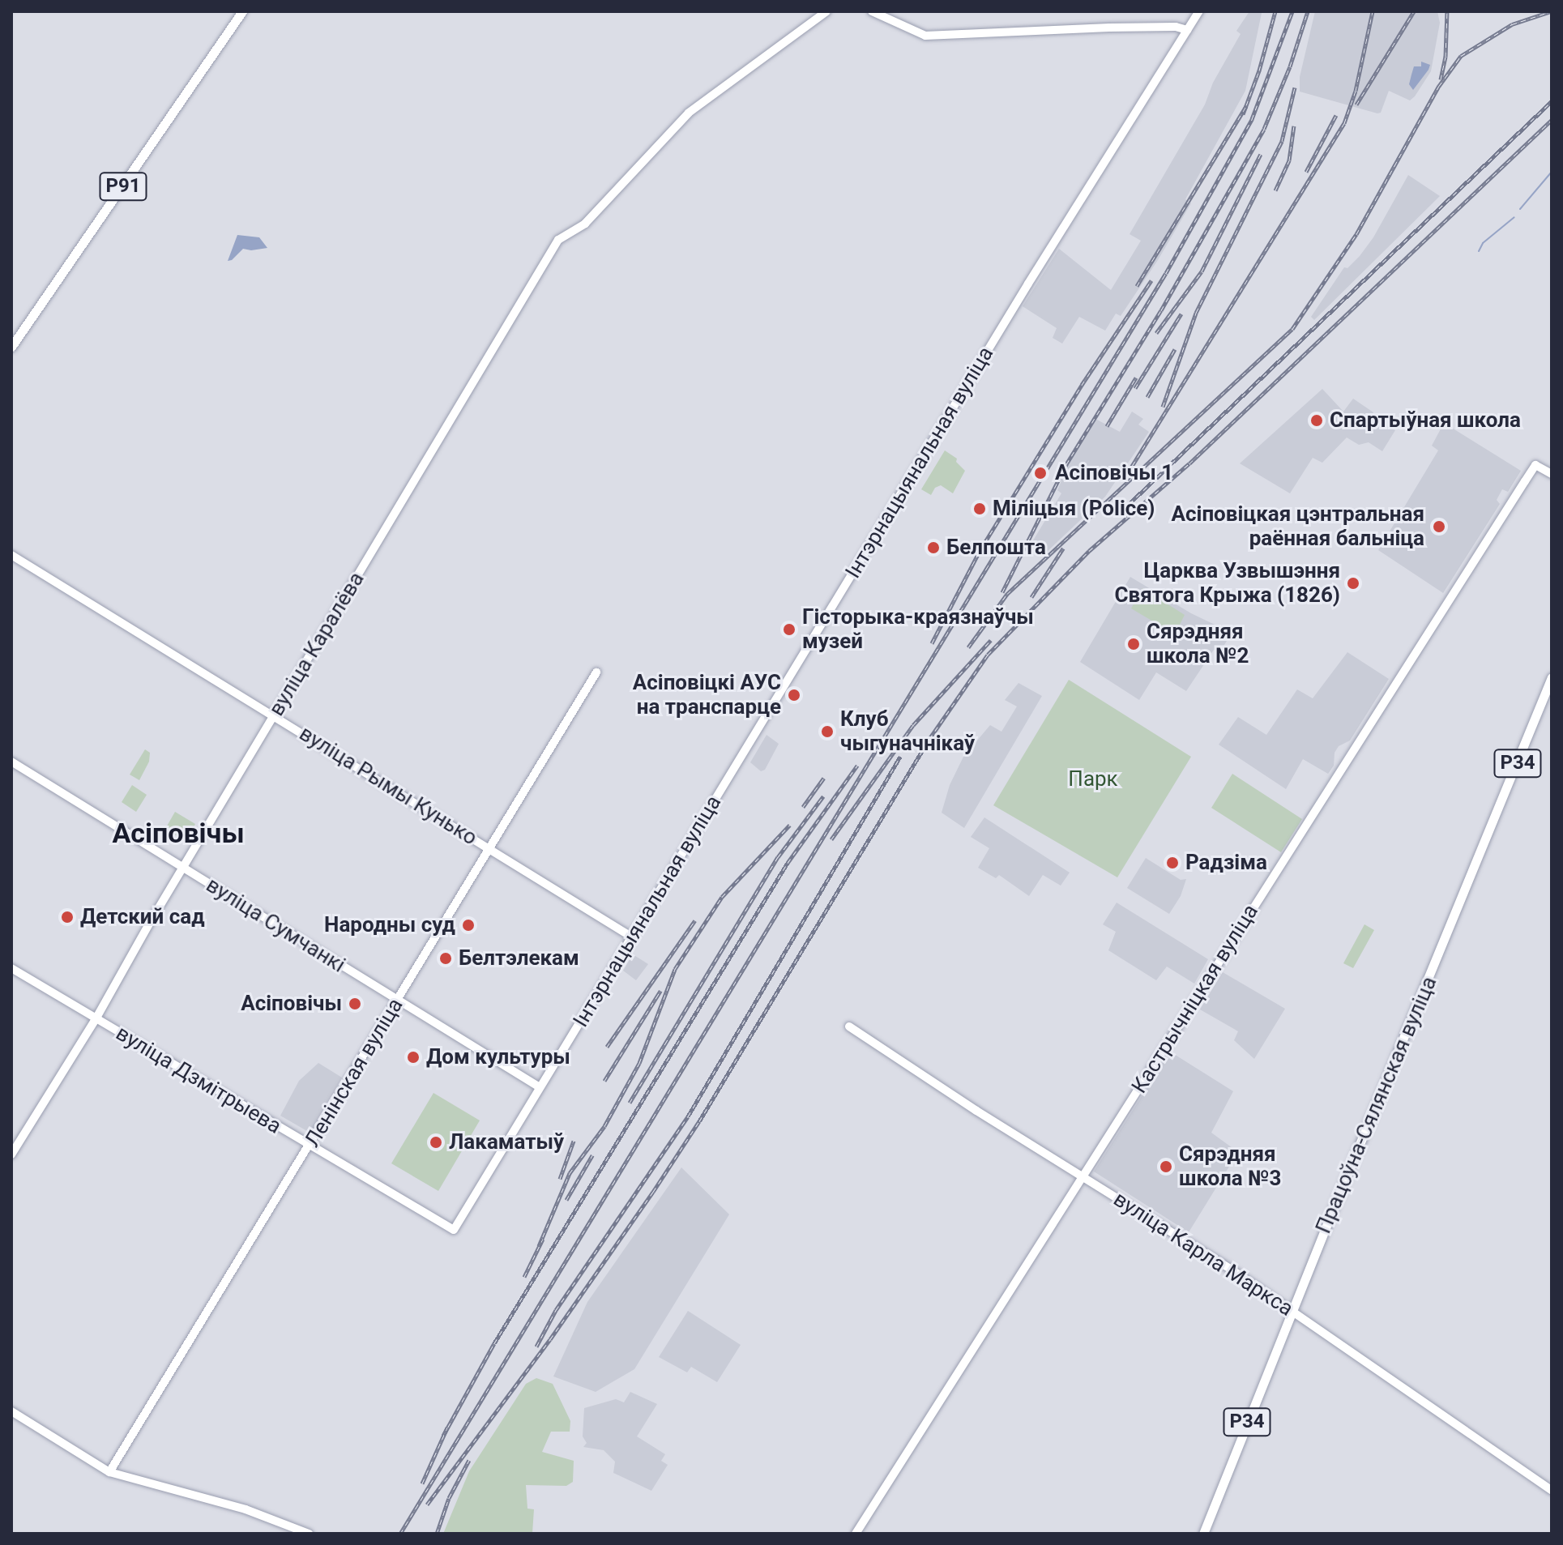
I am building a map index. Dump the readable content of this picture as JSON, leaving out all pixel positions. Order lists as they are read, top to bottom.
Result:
{
  "streets": {
    "main road": ["Р91", "Р34", "Працоўна-Сялянская вуліца"],
    "street": [
      "Інтэрнацыянальная вуліца",
      "вуліца Каралёва",
      "вуліца Рымы Кунько",
      "вуліца Сумчанкі",
      "Кастрычніцкая вуліца",
      "Ленінская вуліца",
      "вуліца Дзмітрыева",
      "вуліца Карла Маркса"
    ]
  },
  "crossings": [
    ["Інтэрнацыянальная вуліца", "вуліца Рымы Кунько"],
    ["Інтэрнацыянальная вуліца", "вуліца Сумчанкі"],
    ["Інтэрнацыянальная вуліца", "вуліца Дзмітрыева"],
    ["вуліца Каралёва", "вуліца Рымы Кунько"],
    ["вуліца Каралёва", "вуліца Сумчанкі"],
    ["вуліца Каралёва", "вуліца Дзмітрыева"],
    ["вуліца Рымы Кунько", "Ленінская вуліца"],
    ["вуліца Сумчанкі", "Ленінская вуліца"],
    ["Кастрычніцкая вуліца", "вуліца Карла Маркса"],
    ["Ленінская вуліца", "вуліца Дзмітрыева"],
    ["Працоўна-Сялянская вуліца", "вуліца Карла Маркса"]
  ],
  "districts": ["Асіповічы"],
  "parks": ["Парк"],
  "places": [
    "Спартыўная школа",
    "Асіповічы 1",
    "Міліцыя (Police)",
    "Асіповіцкая цэнтральная раённая бальніца",
    "Белпошта",
    "Царква Узвышэння Святога Крыжа (1826)",
    "Гісторыка-краязнаўчы музей",
    "Сярэдняя школа №2",
    "Асіповіцкі АУС на транспарце",
    "Клуб чыгуначнікаў",
    "Радзіма",
    "Детский сад",
    "Народны суд",
    "Белтэлекам",
    "Асіповічы",
    "Дом культуры",
    "Лакаматыў",
    "Сярэдняя школа №3"
  ]
}
